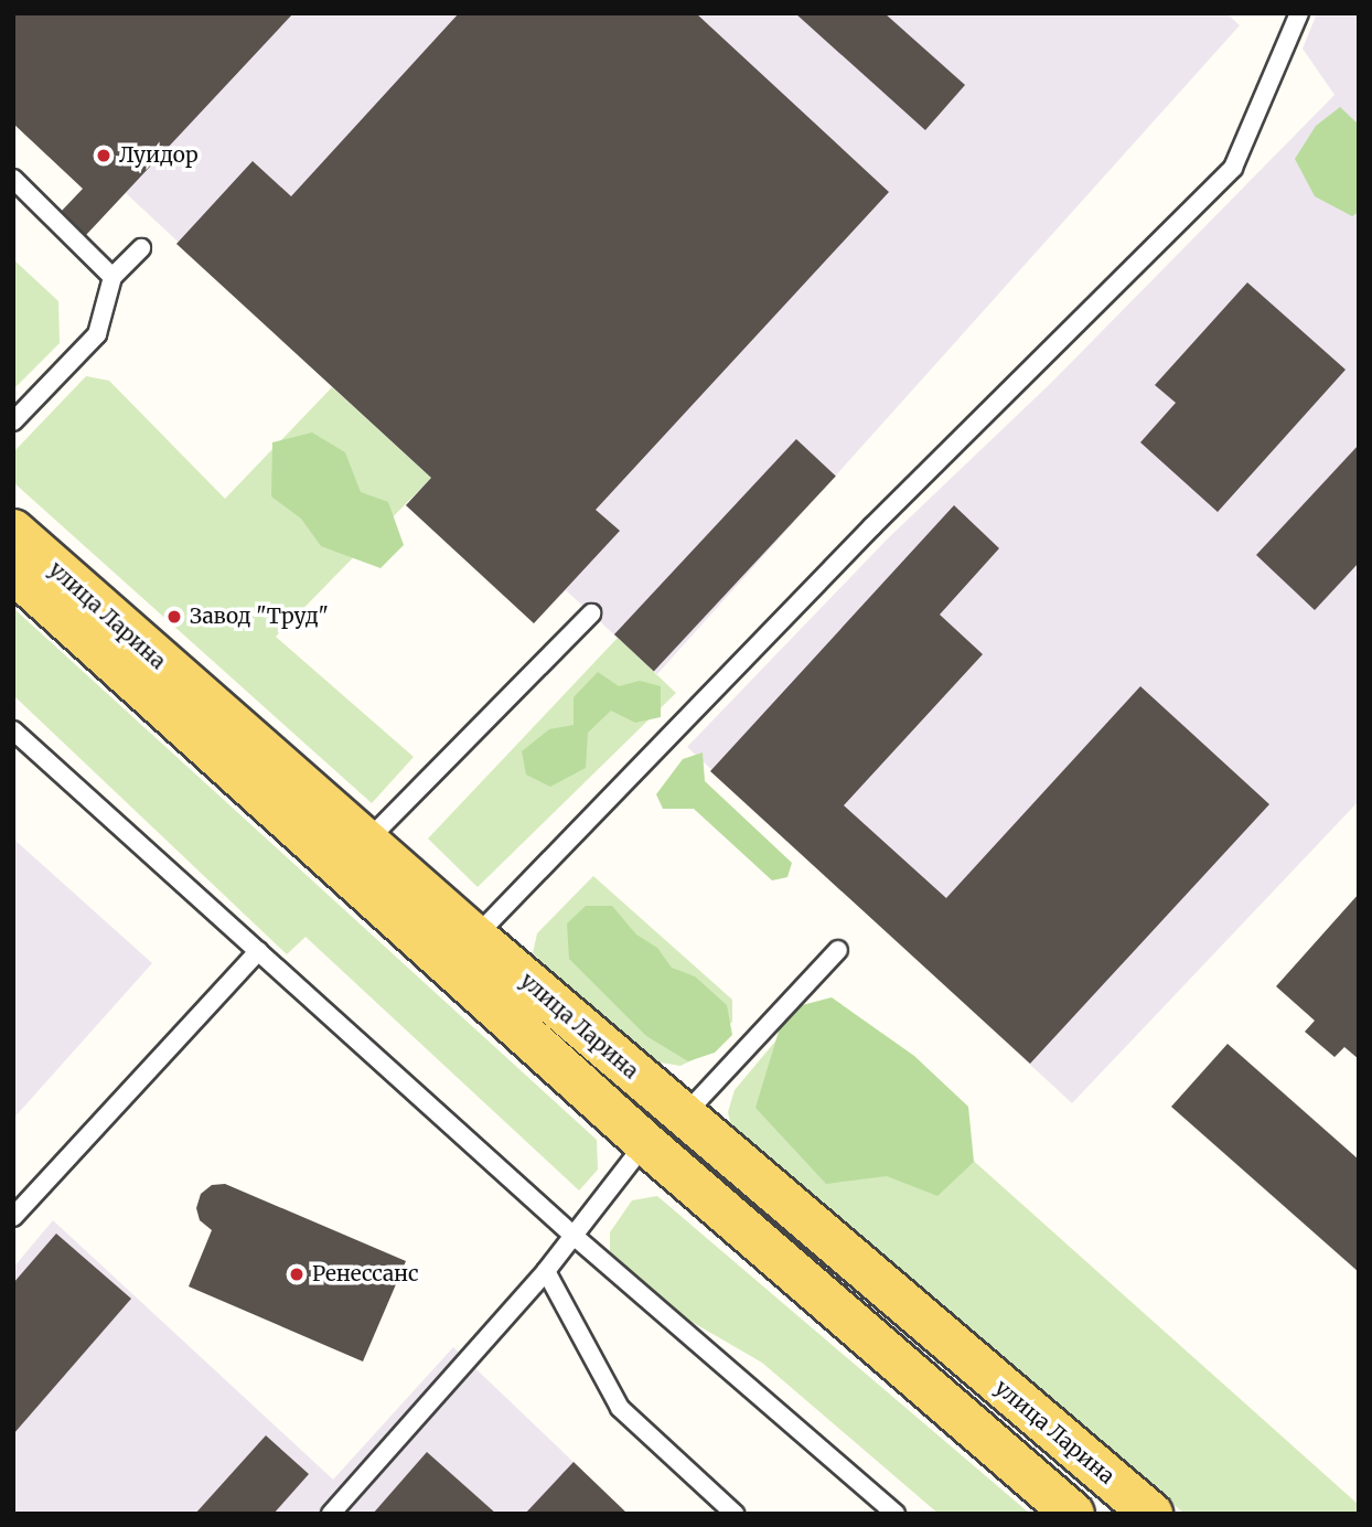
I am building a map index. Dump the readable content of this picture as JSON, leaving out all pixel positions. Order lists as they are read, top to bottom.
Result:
{
  "streets": {
    "main road": ["улица Ларина"]
  },
  "places": ["Луидор", "Завод \"Труд\"", "Ренессанс"]
}
